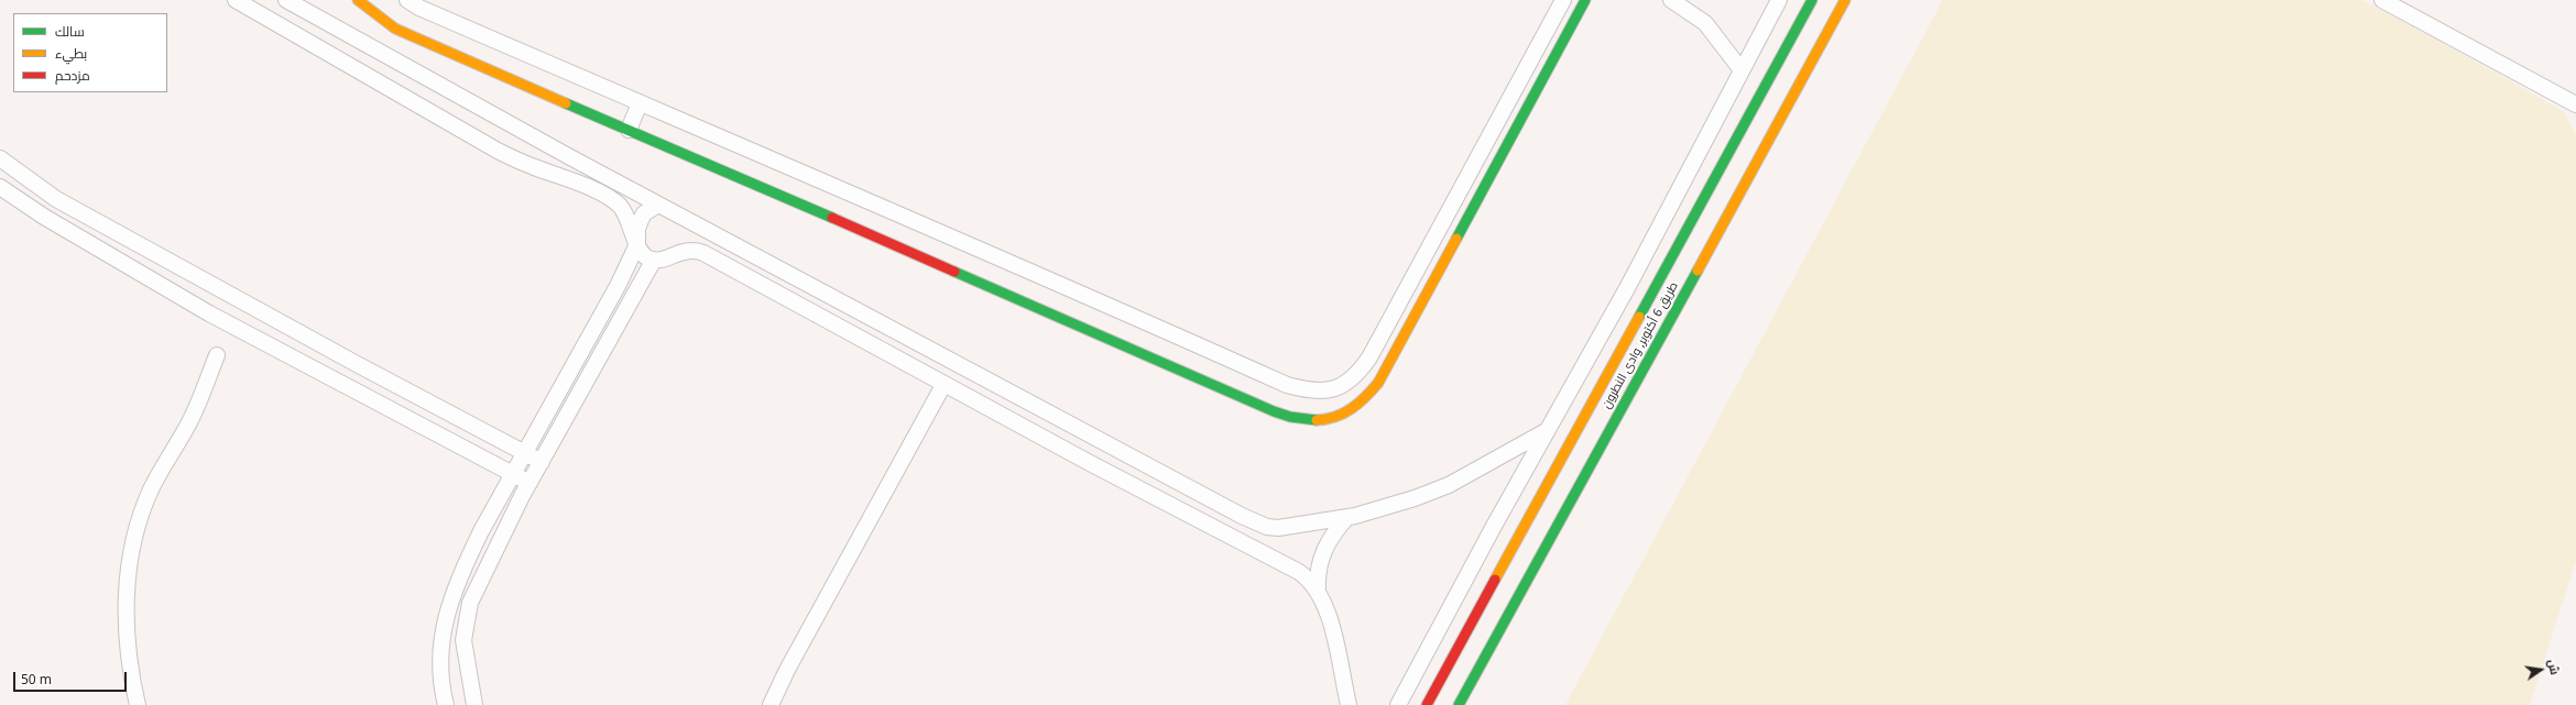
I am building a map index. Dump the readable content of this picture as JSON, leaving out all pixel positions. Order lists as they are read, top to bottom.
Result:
{
  "streets": {
    "street": ["طريق 6 أكتوبر, وادى النطرون"]
  },
  "legend": ["سالك", "بطيء", "مزدحم"],
  "scale_bar": "50 m",
  "north": "right"
}
